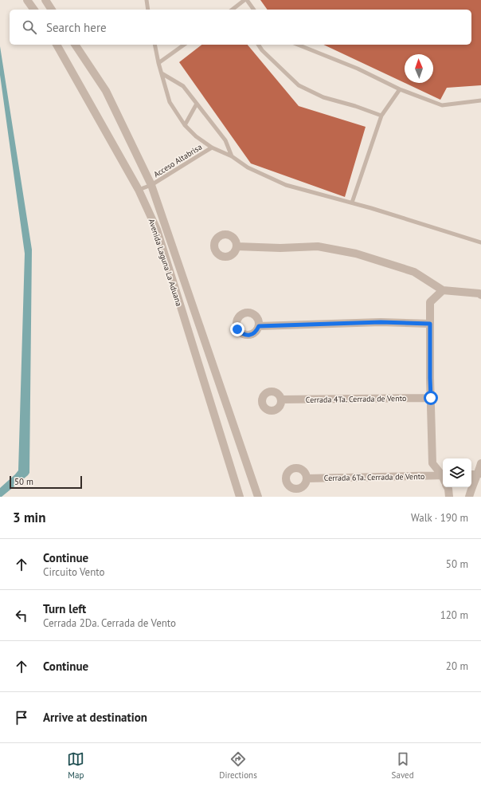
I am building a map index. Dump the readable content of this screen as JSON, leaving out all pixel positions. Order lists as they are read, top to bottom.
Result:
{
  "streets": {
    "street": ["Avenida Laguna La Aduana", "Cerrada 4Ta. Cerrada de Vento", "Cerrada 6Ta. Cerrada de Vento"],
    "lane": ["Acceso Altabrisa"]
  },
  "crossings": [
    ["Acceso Altabrisa", "Avenida Laguna La Aduana"]
  ],
  "scale_bar": "50 m",
  "north": "top",
  "page": {
    "search": "Search here",
    "scale": "50 m",
    "heading": ["3 min", "Walk · 190 m"],
    "list": [
      ["Continue", "Circuito Vento", "50 m"],
      ["Turn left", "Cerrada 2Da. Cerrada de Vento", "120 m"],
      ["Continue", "20 m"],
      "Arrive at destination"
    ],
    "nav": ["Map", "Directions", "Saved"]
  }
}
